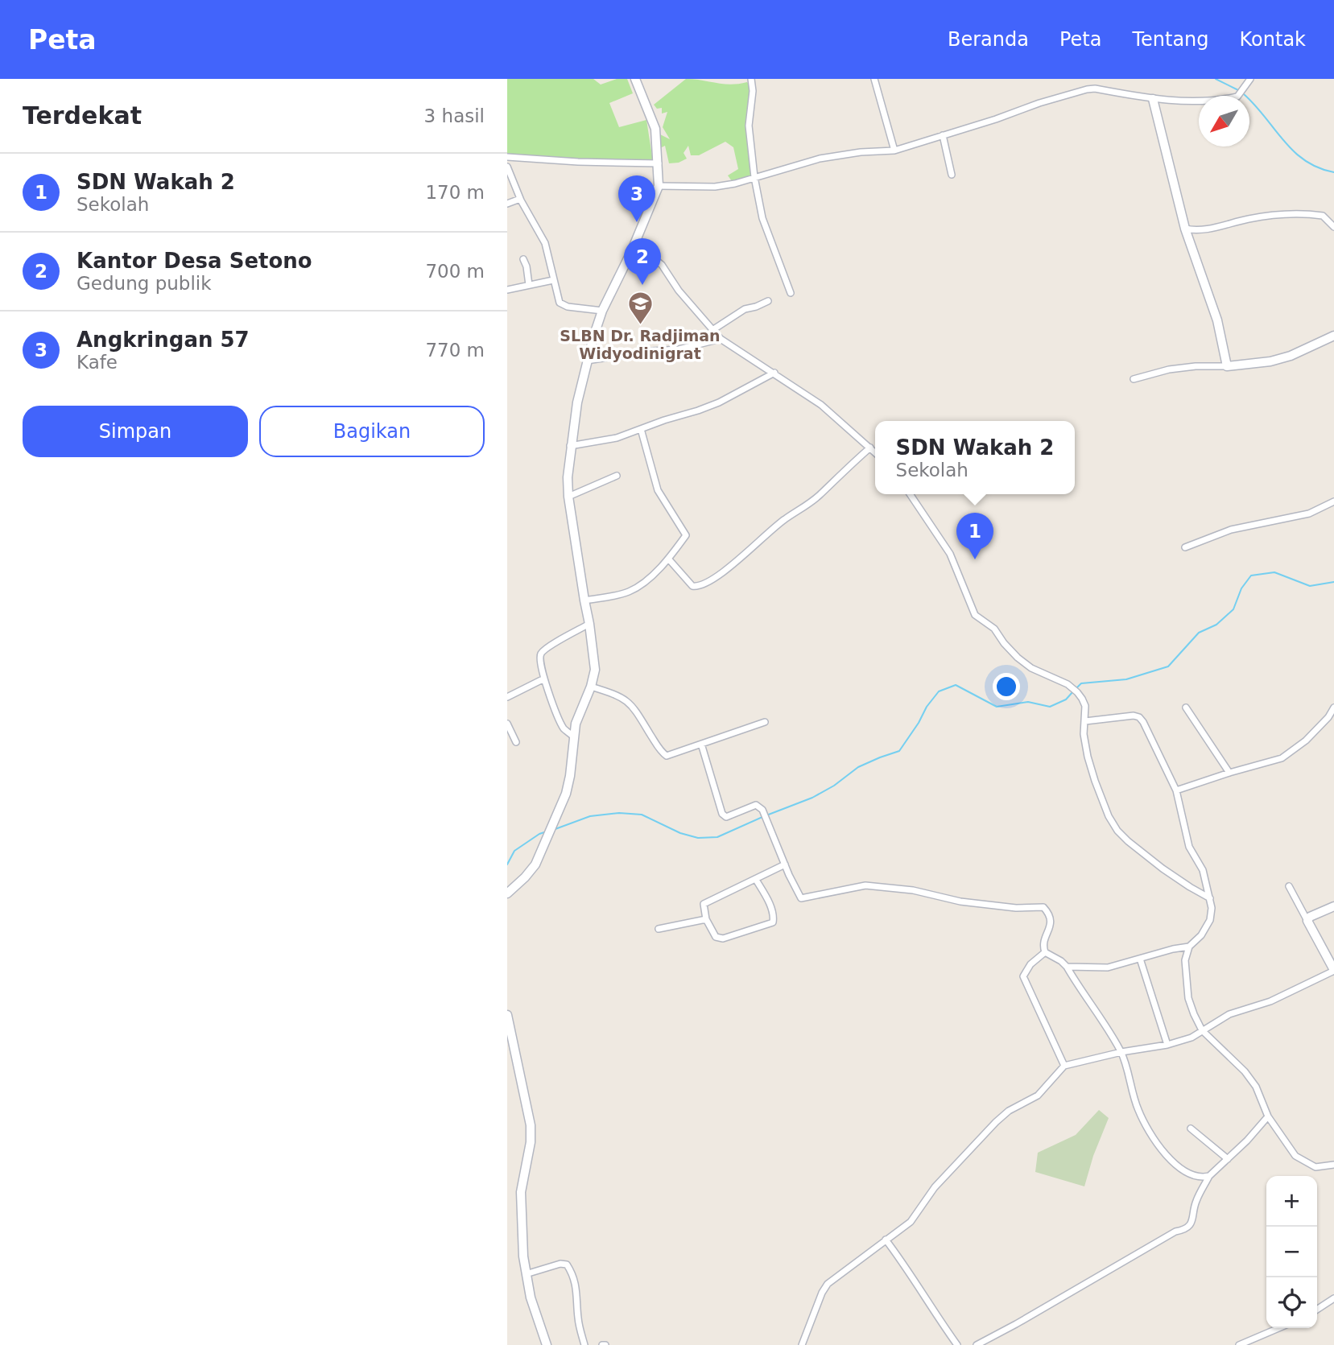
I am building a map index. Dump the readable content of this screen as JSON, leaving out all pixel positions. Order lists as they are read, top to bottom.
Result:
{
  "places": {
    "school or university": ["SLBN Dr. Radjiman Widyodinigrat"]
  },
  "north": "bottom left",
  "page": {
    "header": "Peta",
    "nav": [
      "Beranda",
      "Peta",
      "Tentang",
      "Kontak"
    ],
    "heading": ["Terdekat", "3 hasil"],
    "list": [
      {
        "mark": "1",
        "name": "SDN Wakah 2",
        "note": "Sekolah",
        "value": "170 m"
      },
      {
        "mark": "2",
        "name": "Kantor Desa Setono",
        "note": "Gedung publik",
        "value": "700 m"
      },
      {
        "mark": "3",
        "name": "Angkringan 57",
        "note": "Kafe",
        "value": "770 m"
      }
    ],
    "pins": ["3", "2", "1"],
    "buttons": ["Simpan", "Bagikan"],
    "popup": ["SDN Wakah 2", "Sekolah"],
    "map_buttons": ["+", "−"]
  }
}
